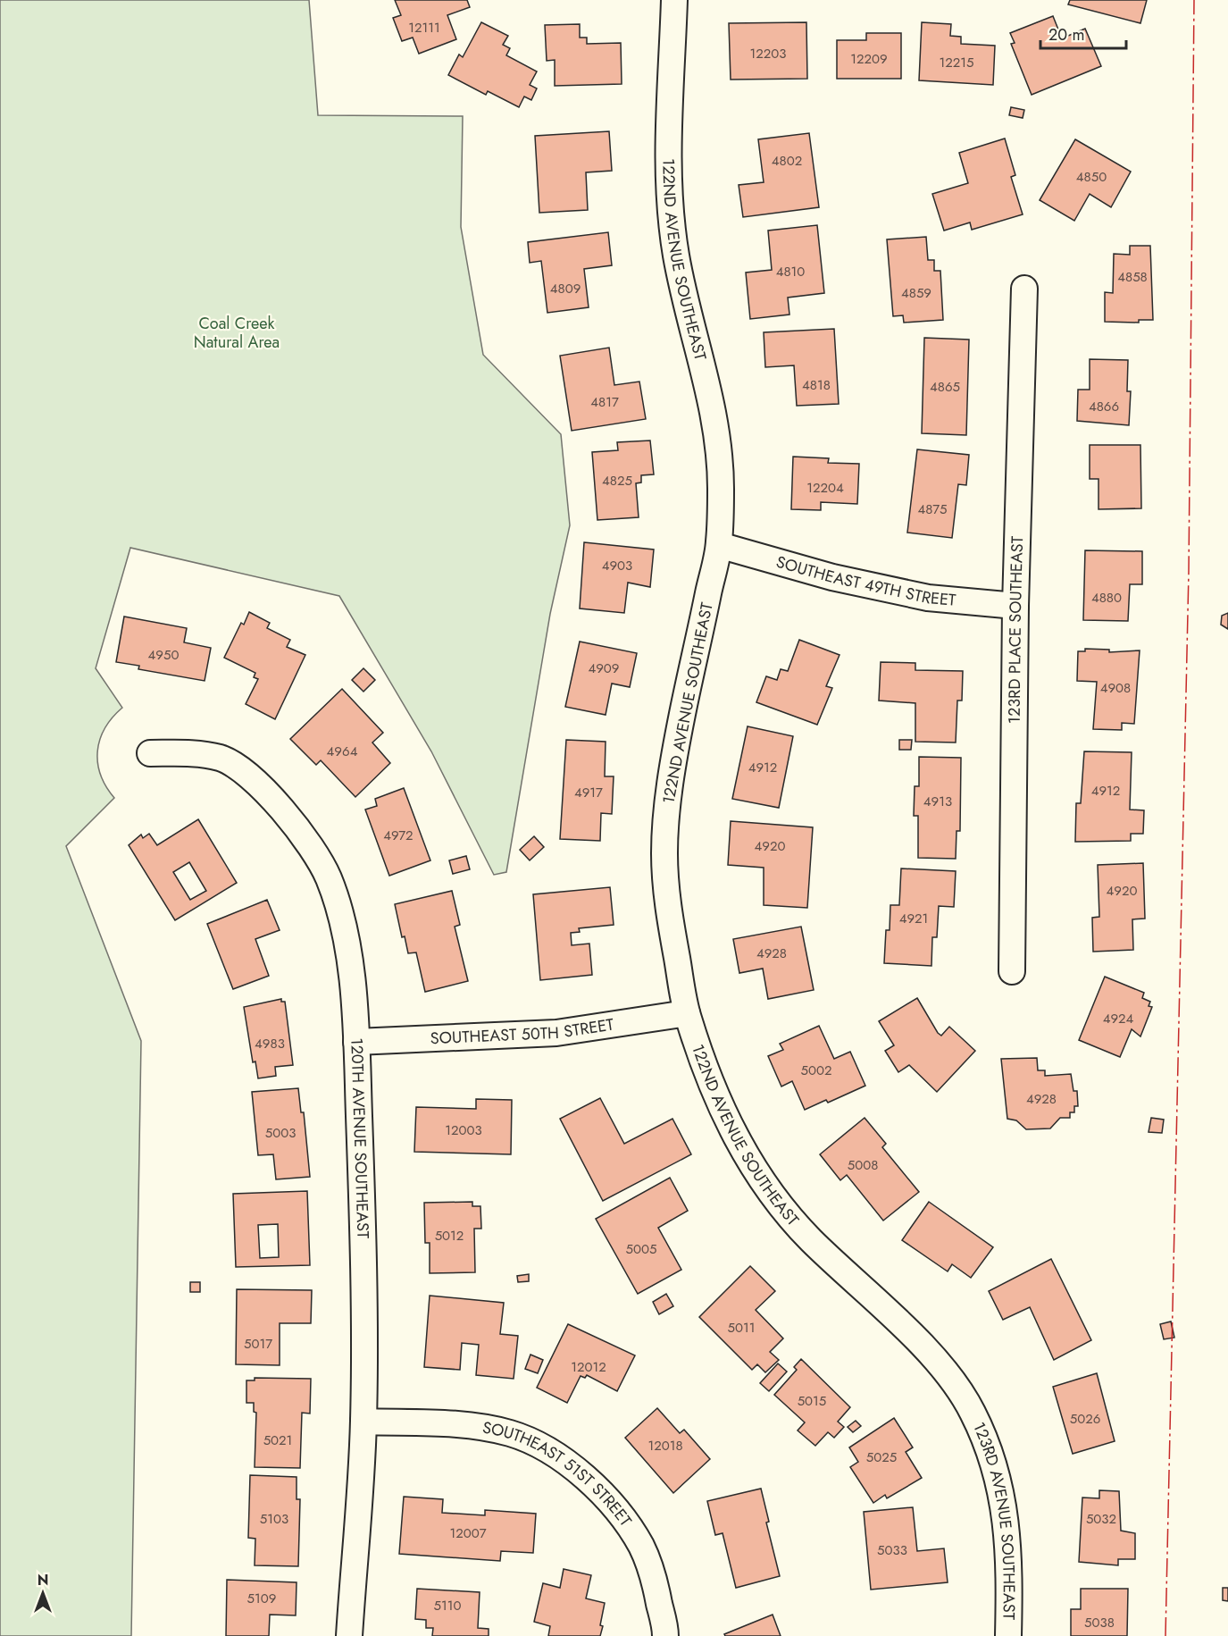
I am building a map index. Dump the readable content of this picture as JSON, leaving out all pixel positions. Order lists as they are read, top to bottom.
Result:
{
  "streets": {
    "street": [
      "122ND AVENUE SOUTHEAST",
      "SOUTHEAST 49TH STREET",
      "123RD PLACE SOUTHEAST",
      "SOUTHEAST 50TH STREET",
      "120TH AVENUE SOUTHEAST",
      "SOUTHEAST 51ST STREET",
      "123RD AVENUE SOUTHEAST"
    ]
  },
  "crossings": [
    ["122ND AVENUE SOUTHEAST", "SOUTHEAST 49TH STREET"],
    ["122ND AVENUE SOUTHEAST", "SOUTHEAST 50TH STREET"],
    ["122ND AVENUE SOUTHEAST", "123RD AVENUE SOUTHEAST"],
    ["SOUTHEAST 49TH STREET", "123RD PLACE SOUTHEAST"],
    ["SOUTHEAST 50TH STREET", "120TH AVENUE SOUTHEAST"],
    ["120TH AVENUE SOUTHEAST", "SOUTHEAST 51ST STREET"]
  ],
  "parks": ["Coal Creek Natural Area"],
  "house_numbers": [
    "12111",
    "12203",
    "12209",
    "12215",
    "4802",
    "4850",
    "4810",
    "4858",
    "4809",
    "4859",
    "4818",
    "4865",
    "4817",
    "4866",
    "4825",
    "12204",
    "4875",
    "4903",
    "4880",
    "4950",
    "4909",
    "4908",
    "4964",
    "4912",
    "4912",
    "4917",
    "4913",
    "4972",
    "4920",
    "4920",
    "4921",
    "4928",
    "4924",
    "4983",
    "5002",
    "4928",
    "12003",
    "5003",
    "5008",
    "5012",
    "5005",
    "5011",
    "5017",
    "12012",
    "5015",
    "5026",
    "5021",
    "12018",
    "5025",
    "5103",
    "5032",
    "12007",
    "5033",
    "5109",
    "5110",
    "5038"
  ],
  "scale_bar": "20 m",
  "north": "top"
}
